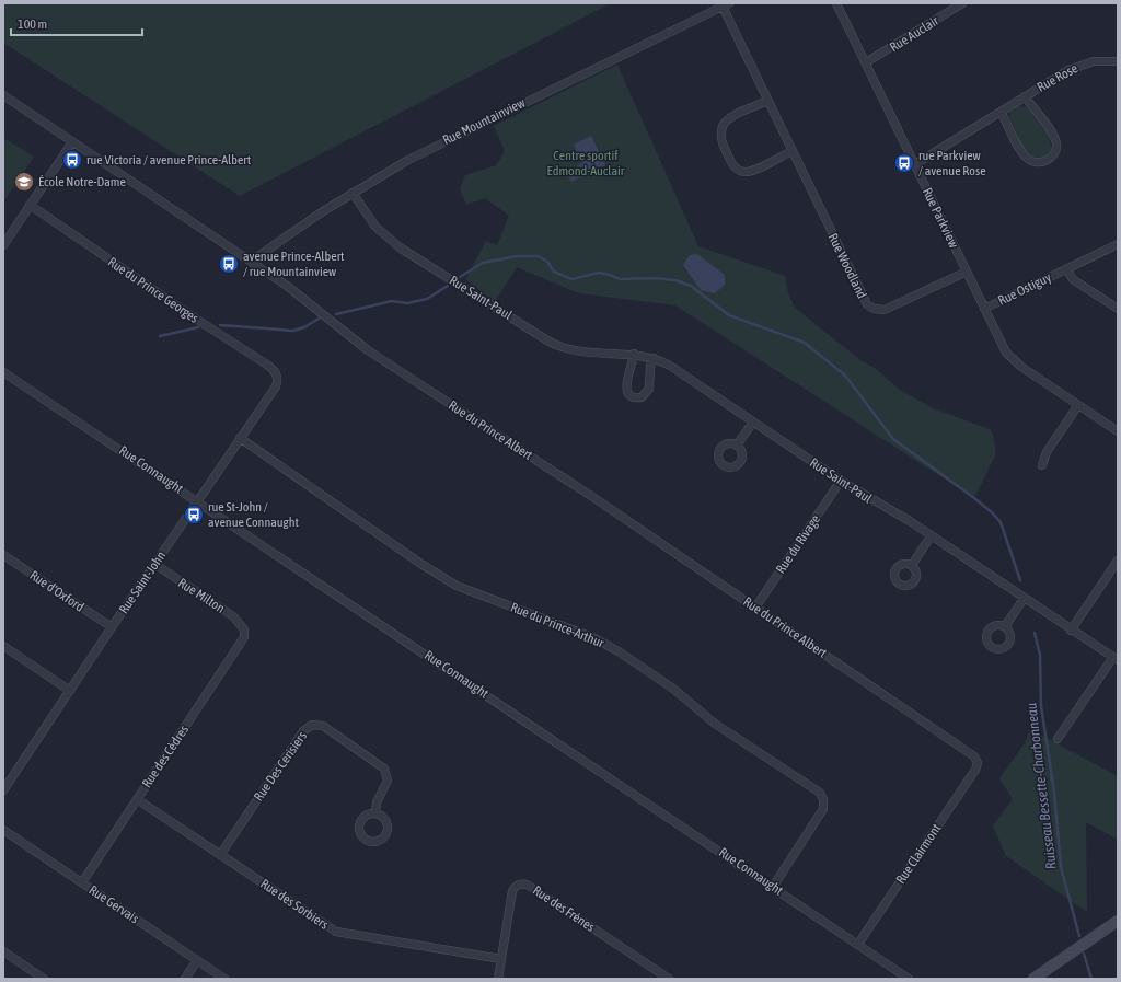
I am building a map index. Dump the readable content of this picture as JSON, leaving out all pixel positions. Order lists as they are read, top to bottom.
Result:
{
  "streets": {
    "street": [
      "Rue Auclair",
      "Rue Rose",
      "Rue Mountainview",
      "Rue Parkview",
      "Rue Woodland",
      "Rue Ostiguy",
      "Rue du Prince Georges",
      "Rue Saint-Paul",
      "Rue du Prince Albert",
      "Rue Connaught",
      "Rue du Rivage",
      "Rue Saint-John",
      "Rue d'Oxford",
      "Rue Milton",
      "Rue du Prince-Arthur",
      "Rue des Cèdres",
      "Rue Des Cerisiers",
      "Rue Clairmont",
      "Rue Gervais",
      "Rue des Sorbiers",
      "Rue des Frénes"
    ]
  },
  "crossings": [
    ["Rue Auclair", "Rue Parkview"],
    ["Rue Rose", "Rue Parkview"],
    ["Rue Mountainview", "Rue Woodland"],
    ["Rue Mountainview", "Rue Saint-Paul"],
    ["Rue Mountainview", "Rue du Prince Albert"],
    ["Rue Parkview", "Rue Woodland"],
    ["Rue Parkview", "Rue Ostiguy"],
    ["Rue du Prince Georges", "Rue Saint-John"],
    ["Rue Saint-Paul", "Rue du Rivage"],
    ["Rue du Prince Albert", "Rue du Rivage"],
    ["Rue du Prince Albert", "Rue Clairmont"],
    ["Rue Connaught", "Rue Saint-John"],
    ["Rue Connaught", "Rue du Prince-Arthur"],
    ["Rue Connaught", "Rue Clairmont"],
    ["Rue Saint-John", "Rue d'Oxford"],
    ["Rue Saint-John", "Rue Milton"],
    ["Rue Saint-John", "Rue du Prince-Arthur"],
    ["Rue Milton", "Rue des Cèdres"],
    ["Rue des Cèdres", "Rue Gervais"],
    ["Rue des Cèdres", "Rue des Sorbiers"],
    ["Rue Des Cerisiers", "Rue des Sorbiers"],
    ["Rue des Sorbiers", "Rue des Frénes"]
  ],
  "water": ["Ruisseau Bessette-Charbonneau"],
  "parks": ["Centre sportif Edmond-Auclair"],
  "places": {
    "bus stop": [
      "rue Victoria / avenue Prince-Albert",
      "rue Parkview / avenue Rose",
      "avenue Prince-Albert / rue Mountainview",
      "rue St-John / avenue Connaught"
    ],
    "school or university": ["École Notre-Dame"]
  },
  "scale_bar": "100 m"
}
